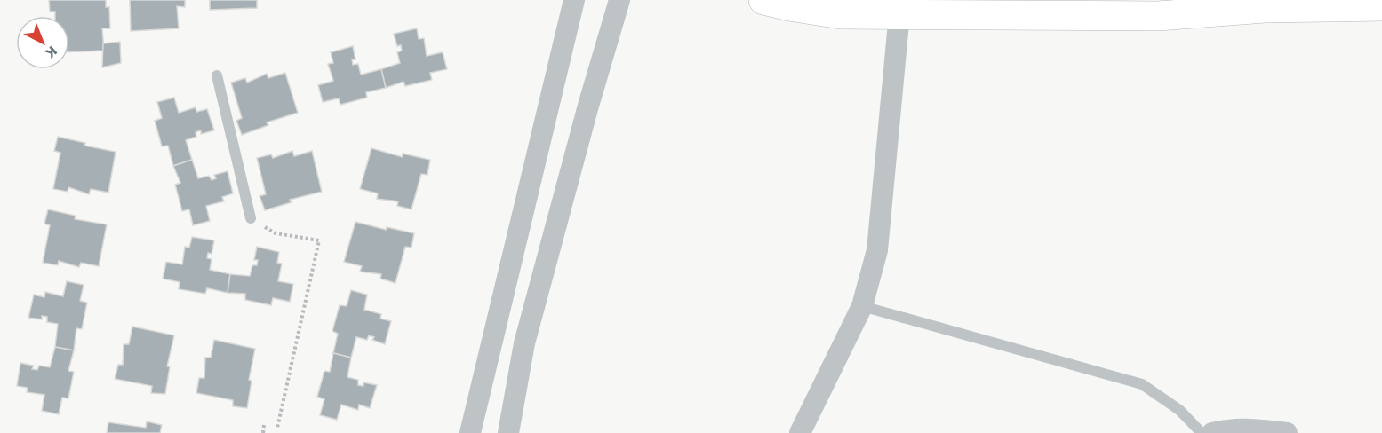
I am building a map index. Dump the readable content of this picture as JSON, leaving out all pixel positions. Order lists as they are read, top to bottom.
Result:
{
  "north": "bottom right"
}
